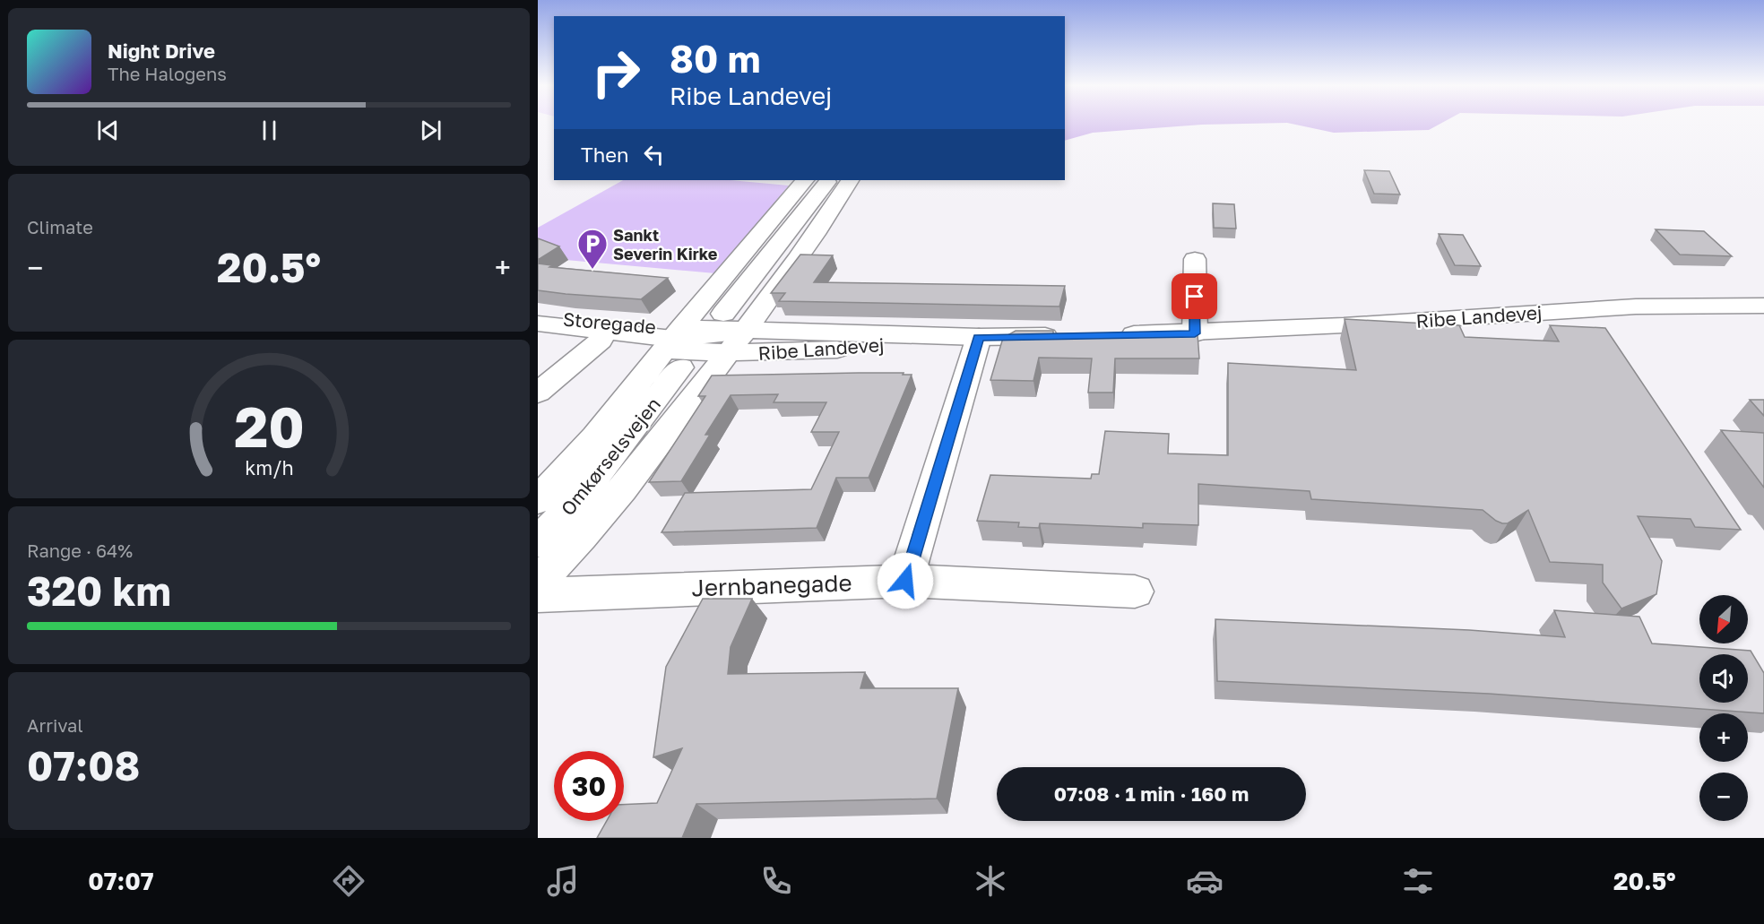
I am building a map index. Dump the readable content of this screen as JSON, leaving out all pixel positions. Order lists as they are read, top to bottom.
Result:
{
  "streets": {
    "main road": [
      "Ribe Landevej",
      "Storegade",
      "Omkørselsvejen",
      "Jernbanegade"
    ]
  },
  "crossings": [
    ["Ribe Landevej", "Storegade"],
    ["Ribe Landevej", "Omkørselsvejen"],
    ["Storegade", "Omkørselsvejen"]
  ],
  "places": {
    "parking": ["Sankt Severin Kirke"]
  },
  "north": "bottom left",
  "page": {
    "turn": ["80 m", "Ribe Landevej"],
    "song": ["Night Drive", "The Halogens"],
    "then": "Then",
    "tile": [
      "Climate",
      ["Range · 64%", "320 km"],
      ["Arrival", "07:08"]
    ],
    "heat": ["−", "20.5°", "+"],
    "map_buttons": ["+", "−"],
    "limit": "30",
    "trip": "07:08 · 1 min · 160 m",
    "tabs": ["07:07", "20.5°"],
    "gauge": ["20", "km/h"]
  }
}
